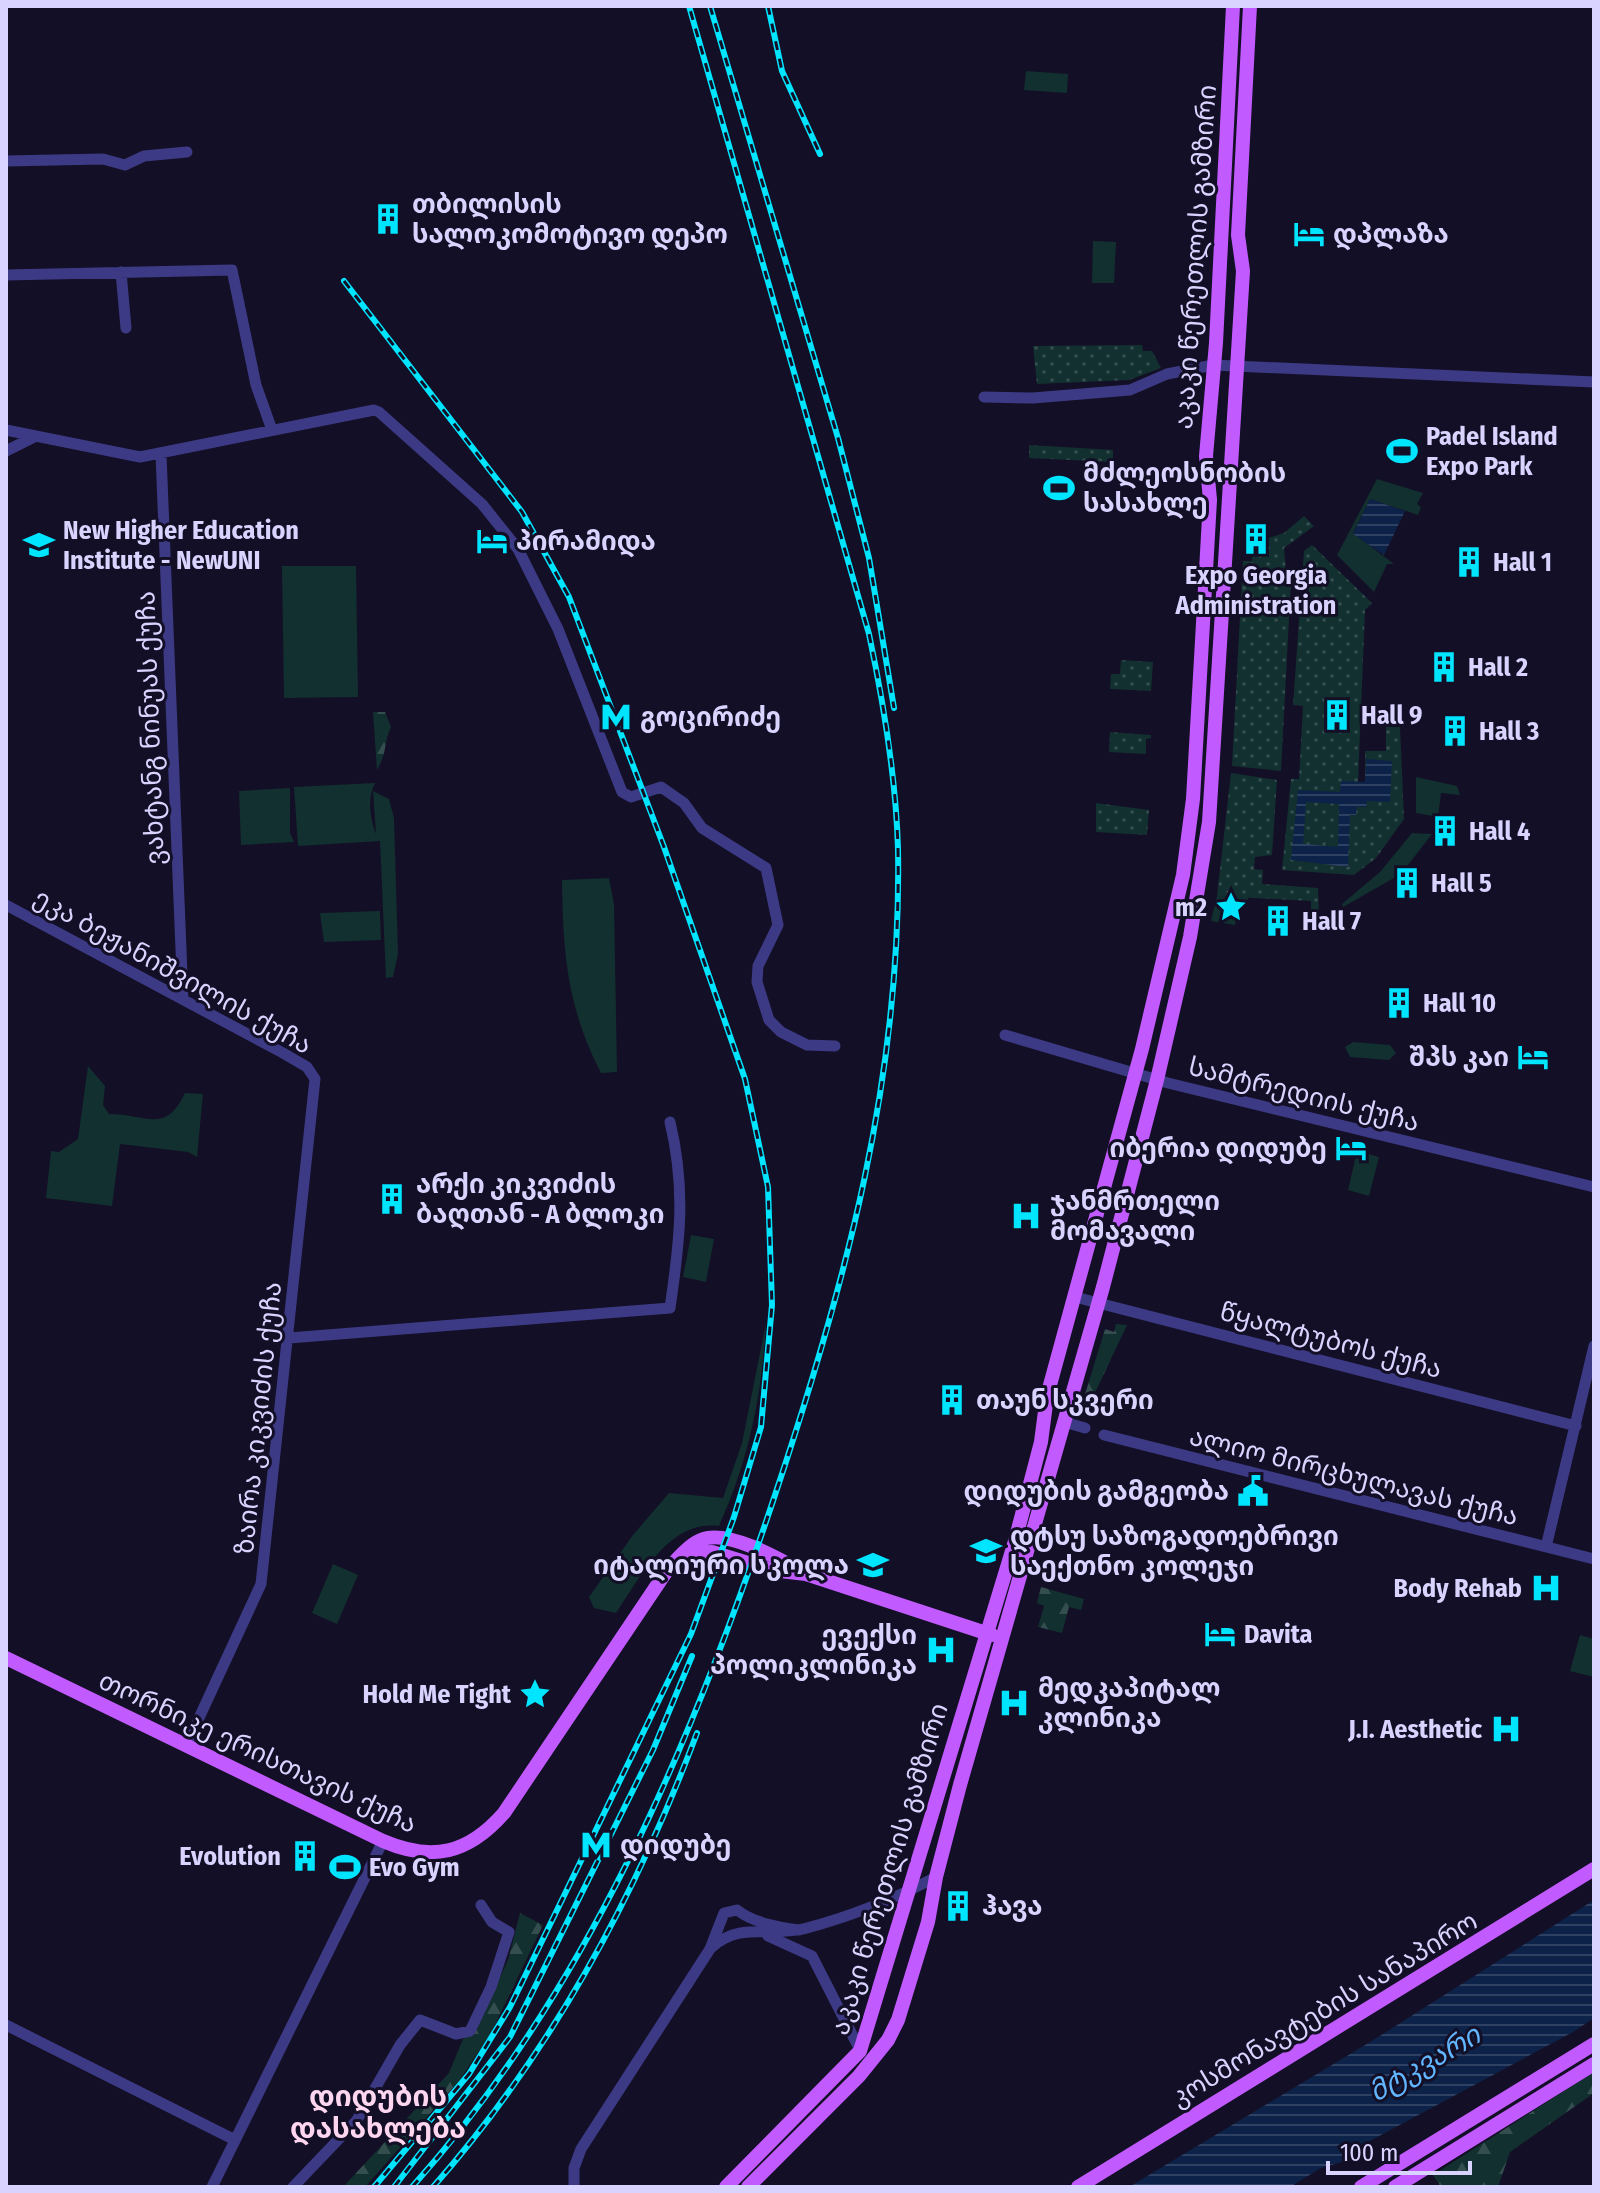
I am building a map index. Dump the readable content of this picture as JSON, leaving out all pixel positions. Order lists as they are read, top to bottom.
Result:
{
  "streets": {
    "main road": ["აკაკი წერეთლის გამზირი", "თორნიკე ერისთავის ქუჩა", "კოსმონავტების სანაპირო"],
    "street": [
      "ვახტანგ ნინუას ქუჩა",
      "ეკა ბეჟანიშვილის ქუჩა",
      "სამტრედიის ქუჩა",
      "წყალტუბოს ქუჩა",
      "ზაირა კიკვიძის ქუჩა",
      "ალიო მირცხულავას ქუჩა"
    ]
  },
  "crossings": [
    ["აკაკი წერეთლის გამზირი", "სამტრედიის ქუჩა"],
    ["აკაკი წერეთლის გამზირი", "წყალტუბოს ქუჩა"],
    ["აკაკი წერეთლის გამზირი", "თორნიკე ერისთავის ქუჩა"],
    ["ვახტანგ ნინუას ქუჩა", "ეკა ბეჟანიშვილის ქუჩა"],
    ["ეკა ბეჟანიშვილის ქუჩა", "ზაირა კიკვიძის ქუჩა"],
    ["ზაირა კიკვიძის ქუჩა", "თორნიკე ერისთავის ქუჩა"]
  ],
  "districts": ["დიდუბის დასახლება"],
  "water": ["მტკვარი"],
  "places": {
    "building": [
      "თბილისის სალოკომოტივო დეპო",
      "Expo Georgia Administration",
      "Hall 1",
      "Hall 2",
      "Hall 9",
      "Hall 3",
      "Hall 4",
      "Hall 5",
      "Hall 7",
      "Hall 10",
      "არქი კიკვიძის ბაღთან - A ბლოკი",
      "თაუნ სკვერი",
      "Evolution",
      "ჰავა"
    ],
    "hotel": [
      "დპლაზა",
      "პირამიდა",
      "შპს კაი",
      "იბერია დიდუბე",
      "Davita"
    ],
    "sports": ["Padel Island Expo Park", "მძლეოსნობის სასახლე", "Evo Gym"],
    "school or university": ["New Higher Education Institute - NewUNI", "დტსუ საზოგადოებრივი საექთნო კოლეჯი", "იტალიური სკოლა"],
    "metro station": ["გოცირიძე", "დიდუბე"],
    "place": ["m2", "Hold Me Tight"],
    "hospital": [
      "ჯანმრთელი მომავალი",
      "Body Rehab",
      "ევექსი პოლიკლინიკა",
      "მედკაპიტალ კლინიკა",
      "J.I. Aesthetic"
    ],
    "public building": ["დიდუბის გამგეობა"]
  },
  "scale_bar": "100 m"
}
